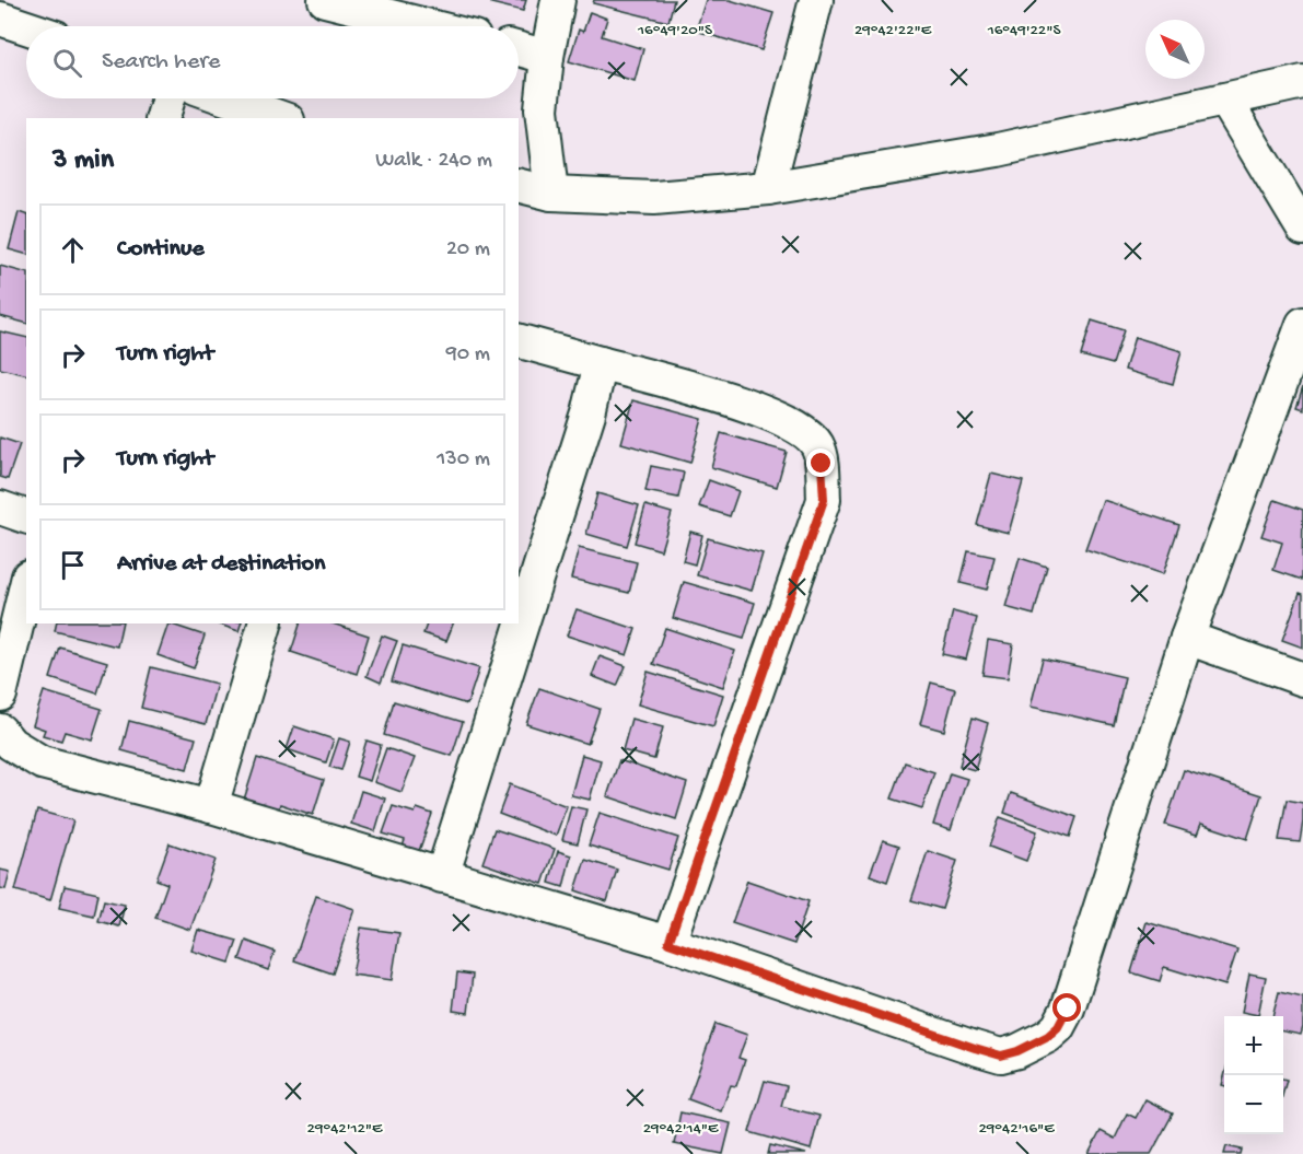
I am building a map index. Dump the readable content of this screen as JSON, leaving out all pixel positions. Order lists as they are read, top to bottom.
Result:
{
  "north": "top left",
  "page": {
    "search": "Search here",
    "heading": ["3 min", "Walk · 240 m"],
    "list": [
      ["Continue", "20 m"],
      ["Turn right", "90 m"],
      ["Turn right", "130 m"],
      "Arrive at destination"
    ],
    "map_buttons": ["+", "−"]
  },
  "coordinates": [
    "16°49'20\"S",
    "29°42'22\"E",
    "16°49'22\"S",
    "29°42'12\"E",
    "29°42'14\"E",
    "29°42'16\"E"
  ]
}
